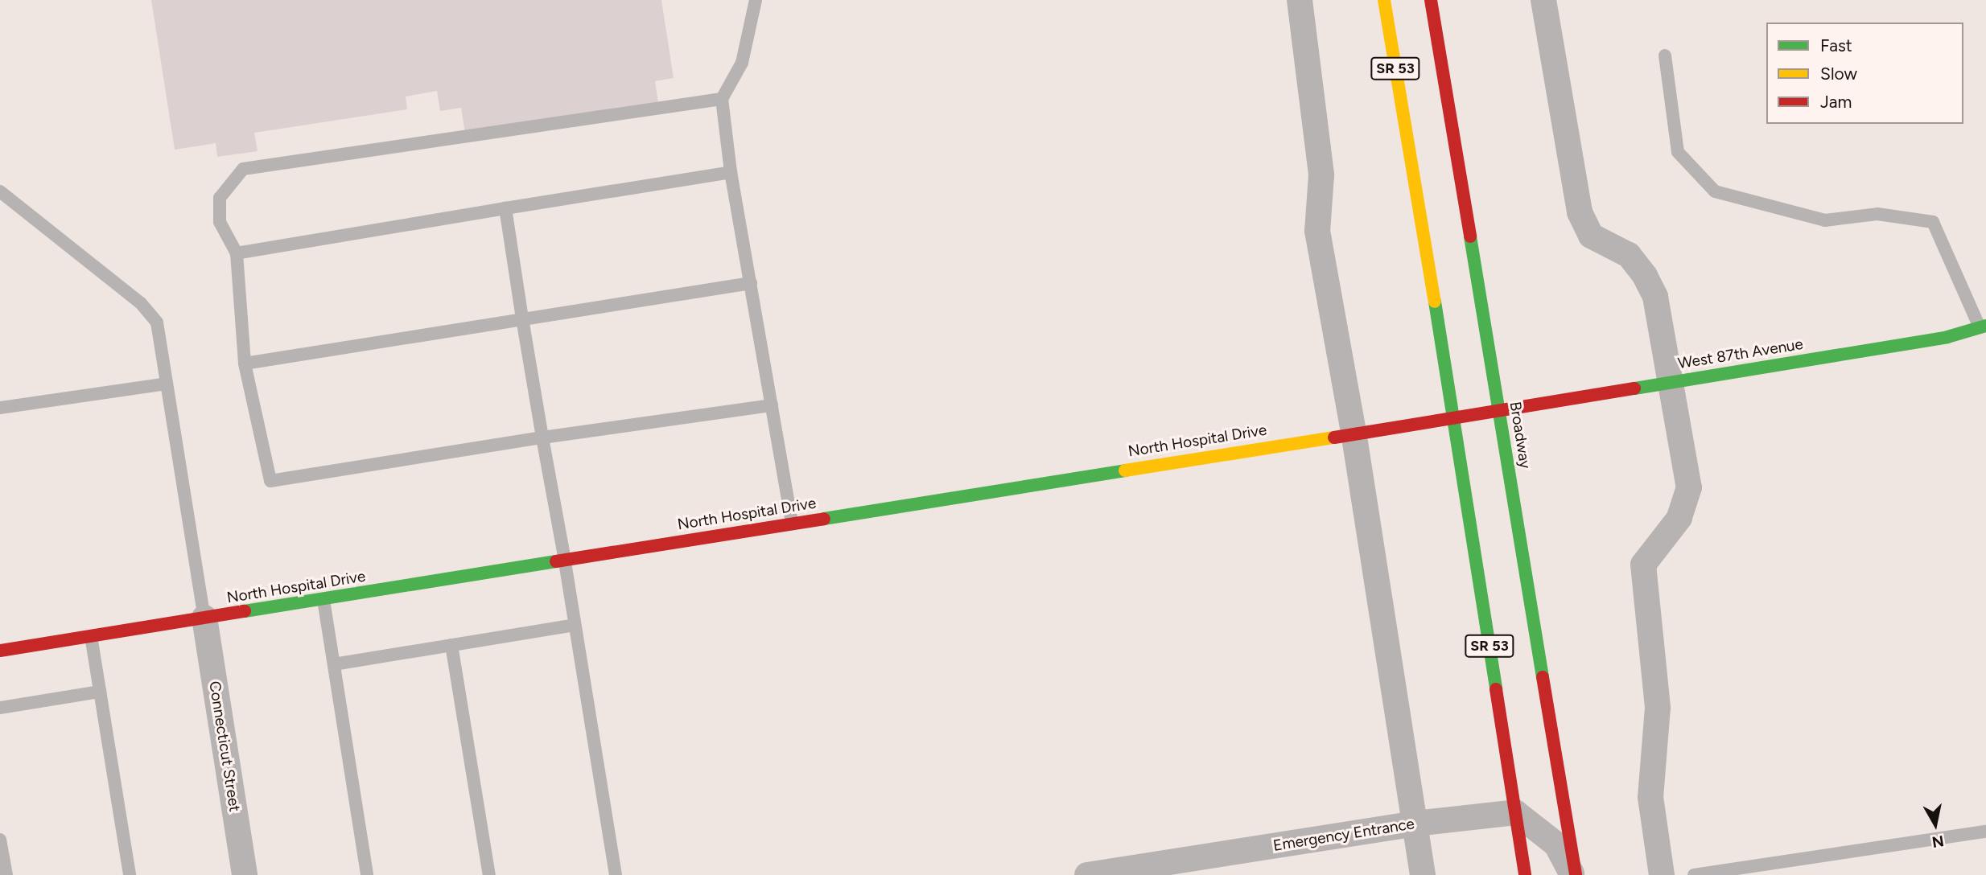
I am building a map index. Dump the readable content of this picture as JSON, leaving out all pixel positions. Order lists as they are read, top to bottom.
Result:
{
  "streets": {
    "street": [
      "SR 53",
      "West 87th Avenue",
      "Broadway",
      "North Hospital Drive",
      "Connecticut Street",
      "Emergency Entrance"
    ]
  },
  "crossings": [
    ["SR 53", "North Hospital Drive"],
    ["SR 53", "Emergency Entrance"],
    ["West 87th Avenue", "Broadway"],
    ["West 87th Avenue", "North Hospital Drive"],
    ["Broadway", "North Hospital Drive"],
    ["North Hospital Drive", "Connecticut Street"]
  ],
  "legend": ["Fast", "Slow", "Jam"],
  "north": "bottom"
}
